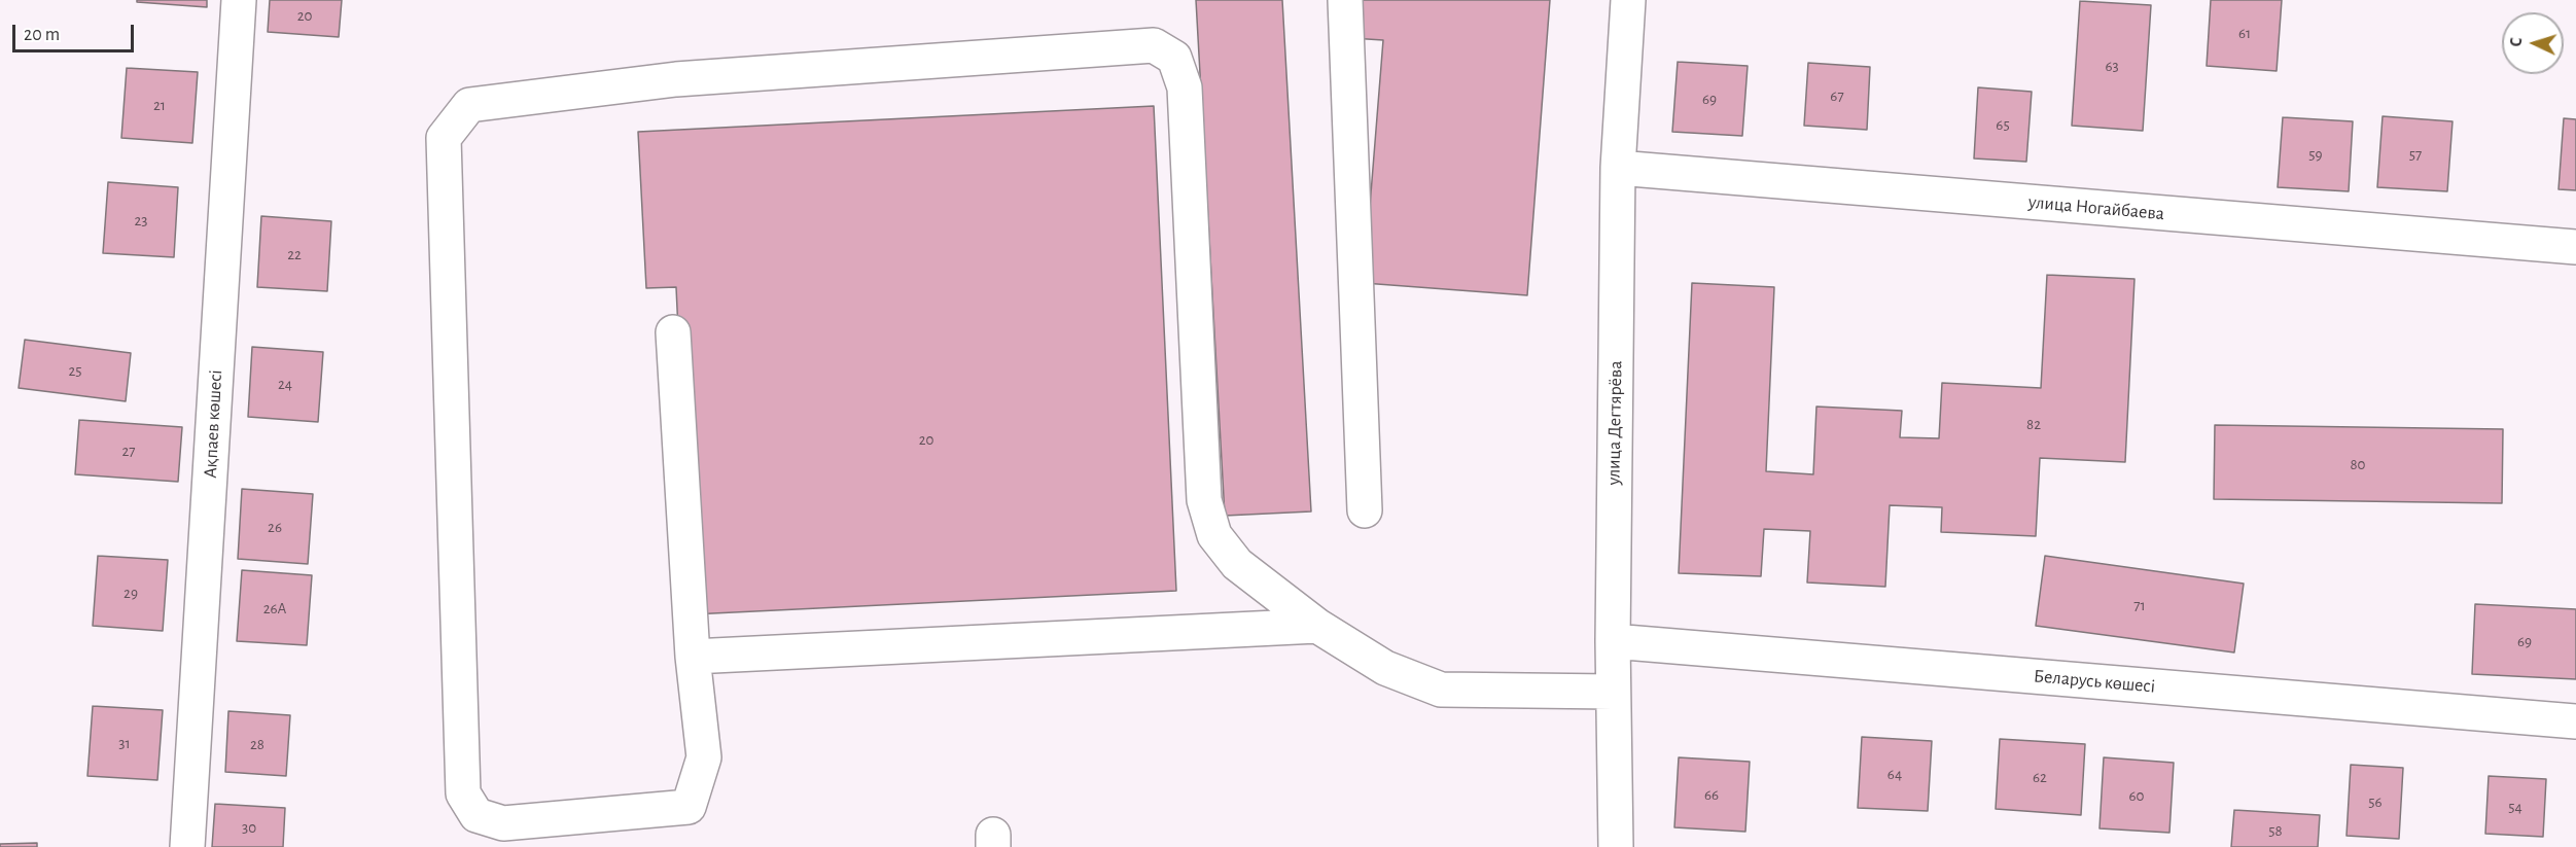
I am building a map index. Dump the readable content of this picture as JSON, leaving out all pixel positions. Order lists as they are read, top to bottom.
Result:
{
  "streets": {
    "street": [
      "улица Ногайбаева",
      "улица Дегтярёва",
      "Ақпаев көшесі",
      "Беларусь көшесі"
    ]
  },
  "crossings": [
    ["улица Ногайбаева", "улица Дегтярёва"],
    ["улица Дегтярёва", "Беларусь көшесі"]
  ],
  "house_numbers": [
    "20",
    "61",
    "63",
    "67",
    "69",
    "21",
    "65",
    "59",
    "57",
    "23",
    "22",
    "25",
    "24",
    "82",
    "20",
    "27",
    "80",
    "26",
    "29",
    "71",
    "26А",
    "69",
    "31",
    "28",
    "64",
    "62",
    "66",
    "60",
    "56",
    "54",
    "30",
    "58"
  ],
  "scale_bar": "20 m",
  "north": "left"
}
